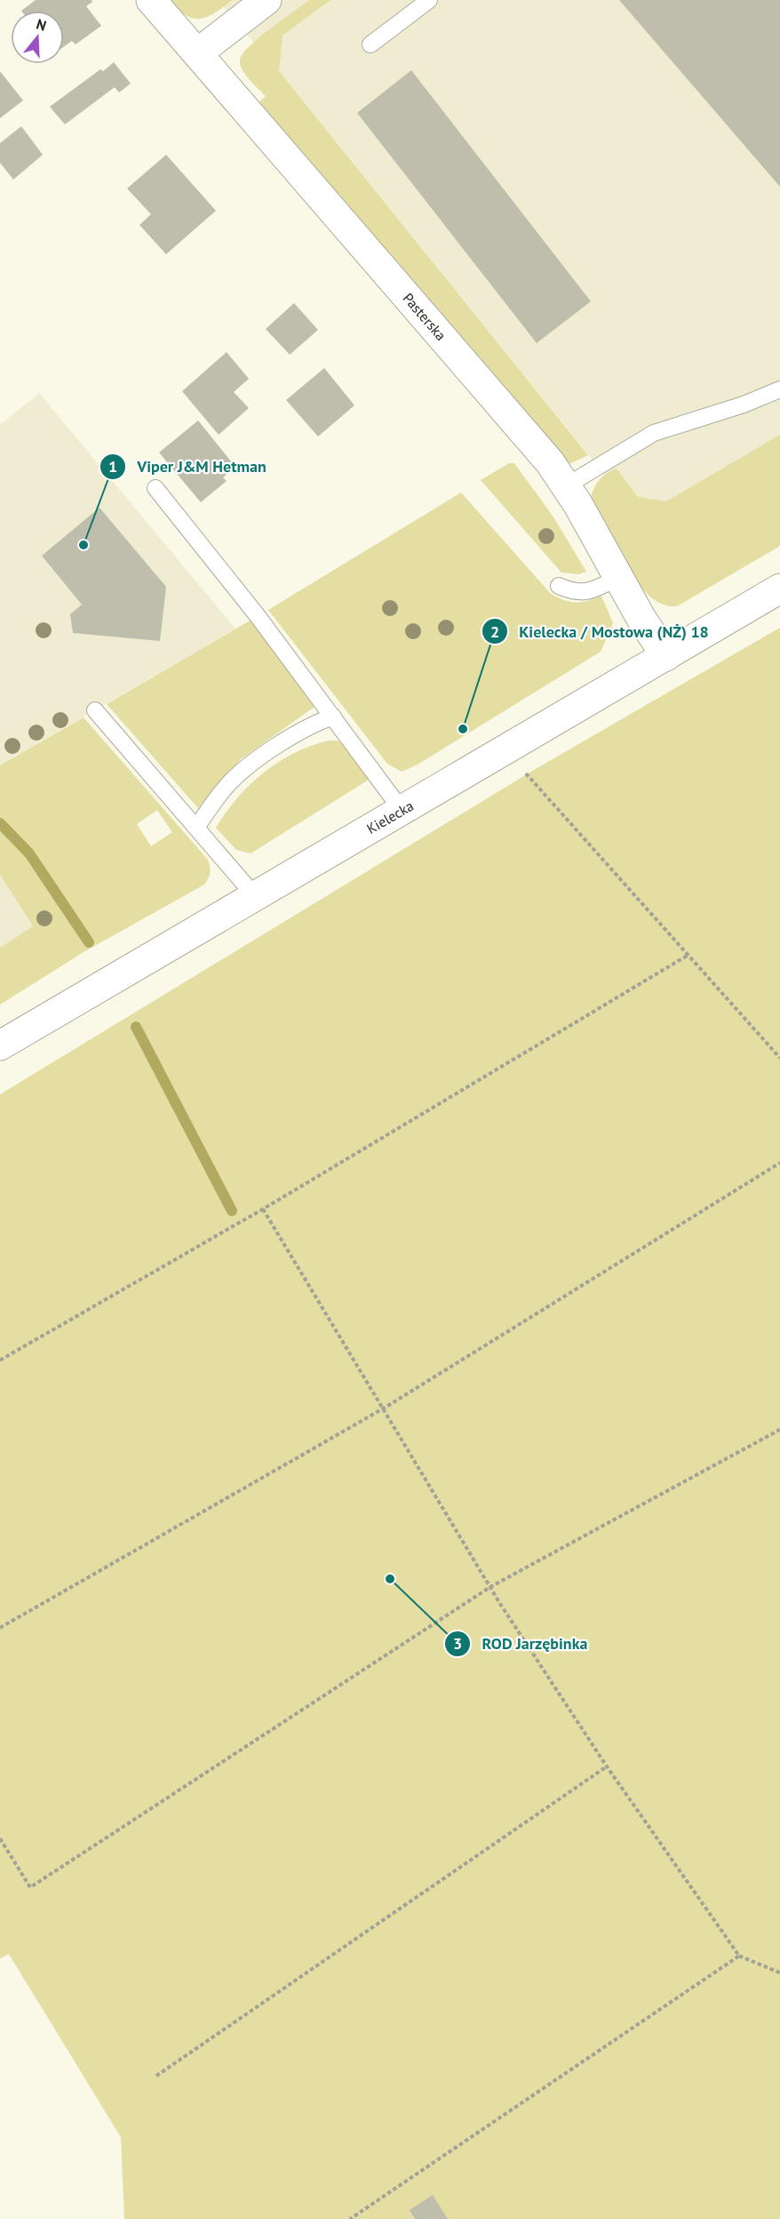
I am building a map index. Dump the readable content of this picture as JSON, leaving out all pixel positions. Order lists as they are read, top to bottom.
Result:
{
  "streets": {
    "street": ["Pasterska", "Kielecka"]
  },
  "crossings": [
    ["Pasterska", "Kielecka"]
  ],
  "places": ["Viper J&M Hetman", "Kielecka / Mostowa (NŻ) 18", "ROD Jarzębinka"],
  "north": "top"
}
